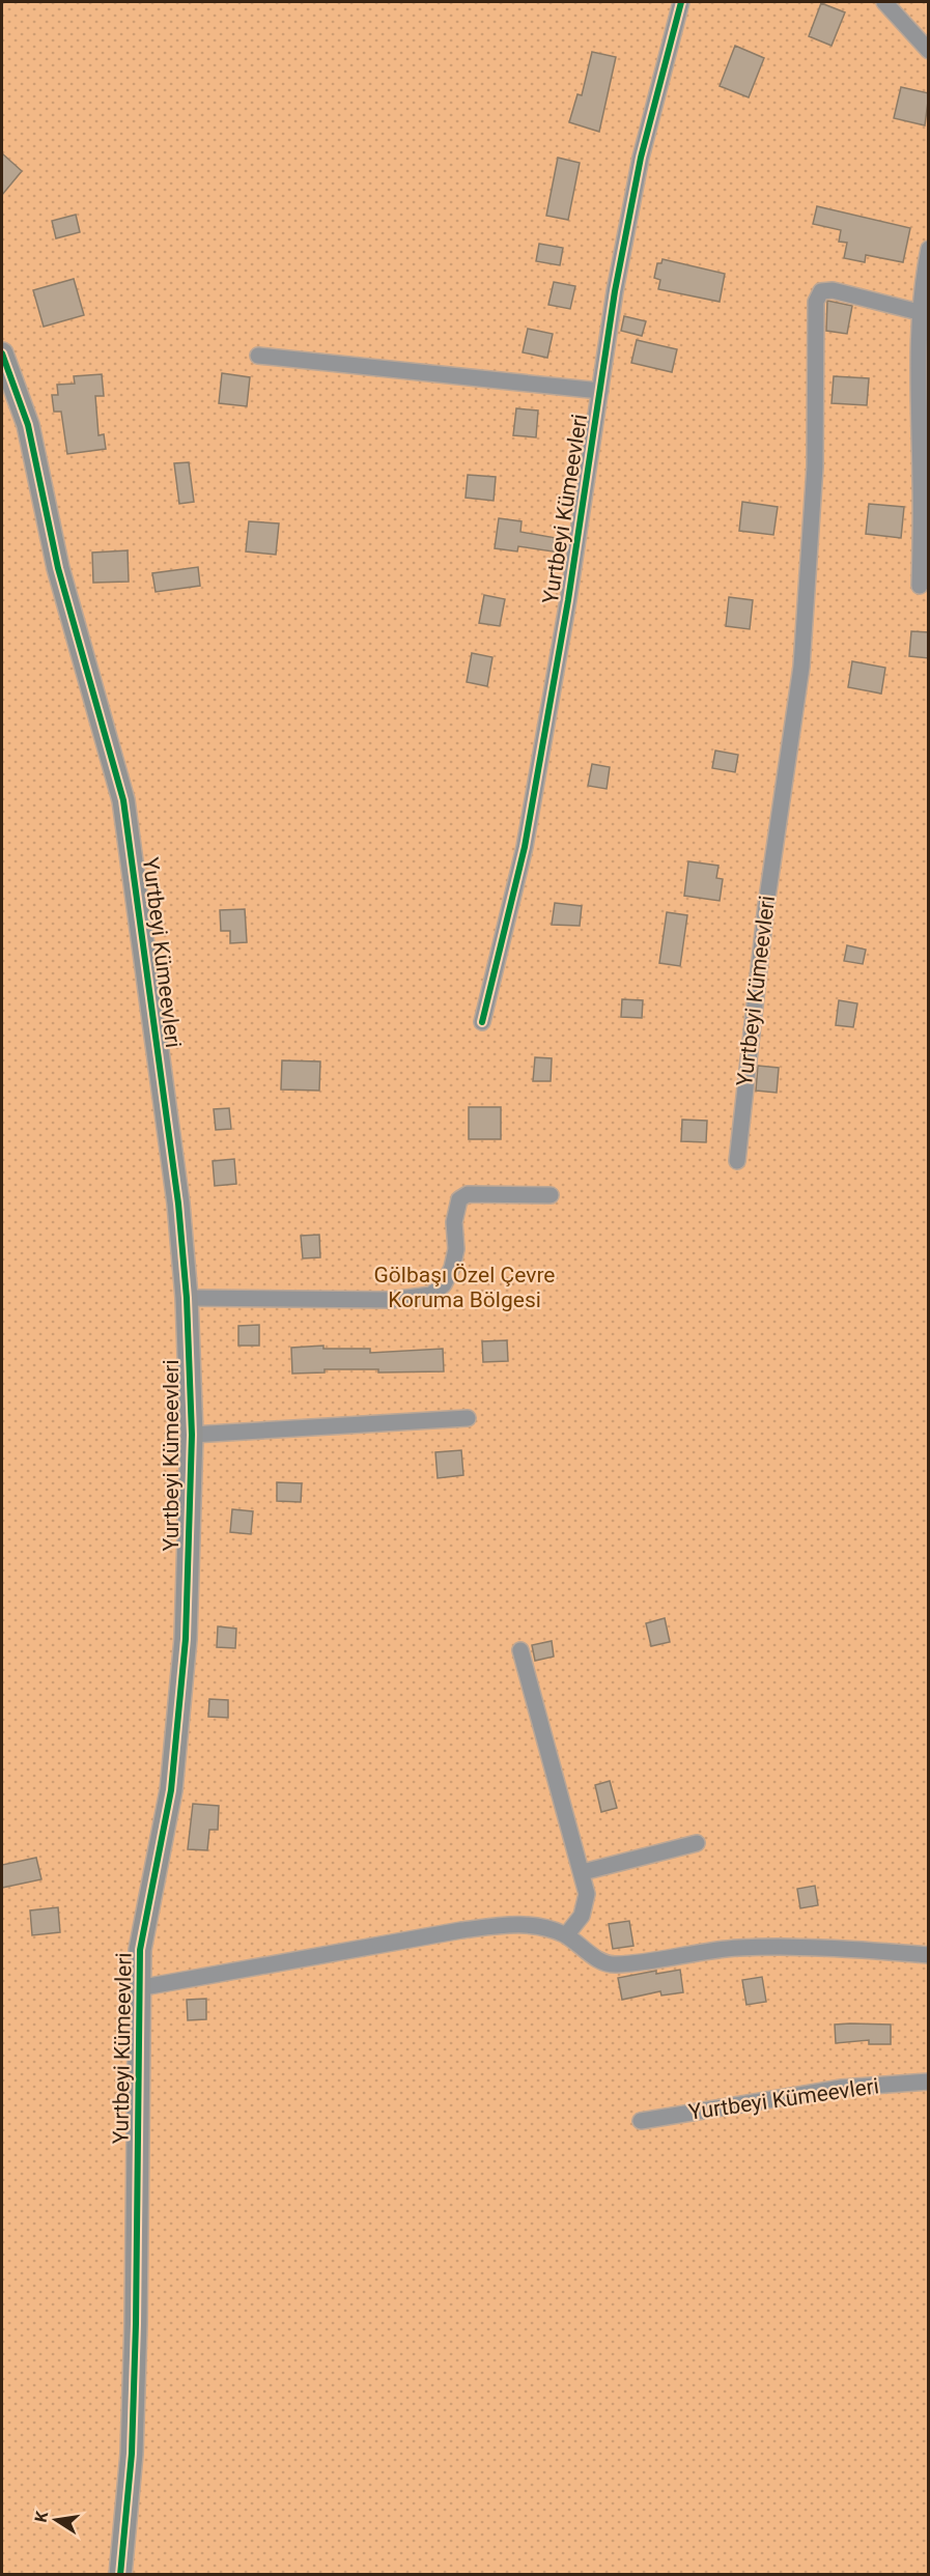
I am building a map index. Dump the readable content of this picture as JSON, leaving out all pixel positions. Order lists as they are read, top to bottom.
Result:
{
  "streets": {
    "street": ["Yurtbeyi Kümeevleri"]
  },
  "parks": ["Gölbaşı Özel Çevre Koruma Bölgesi"],
  "north": "left"
}
